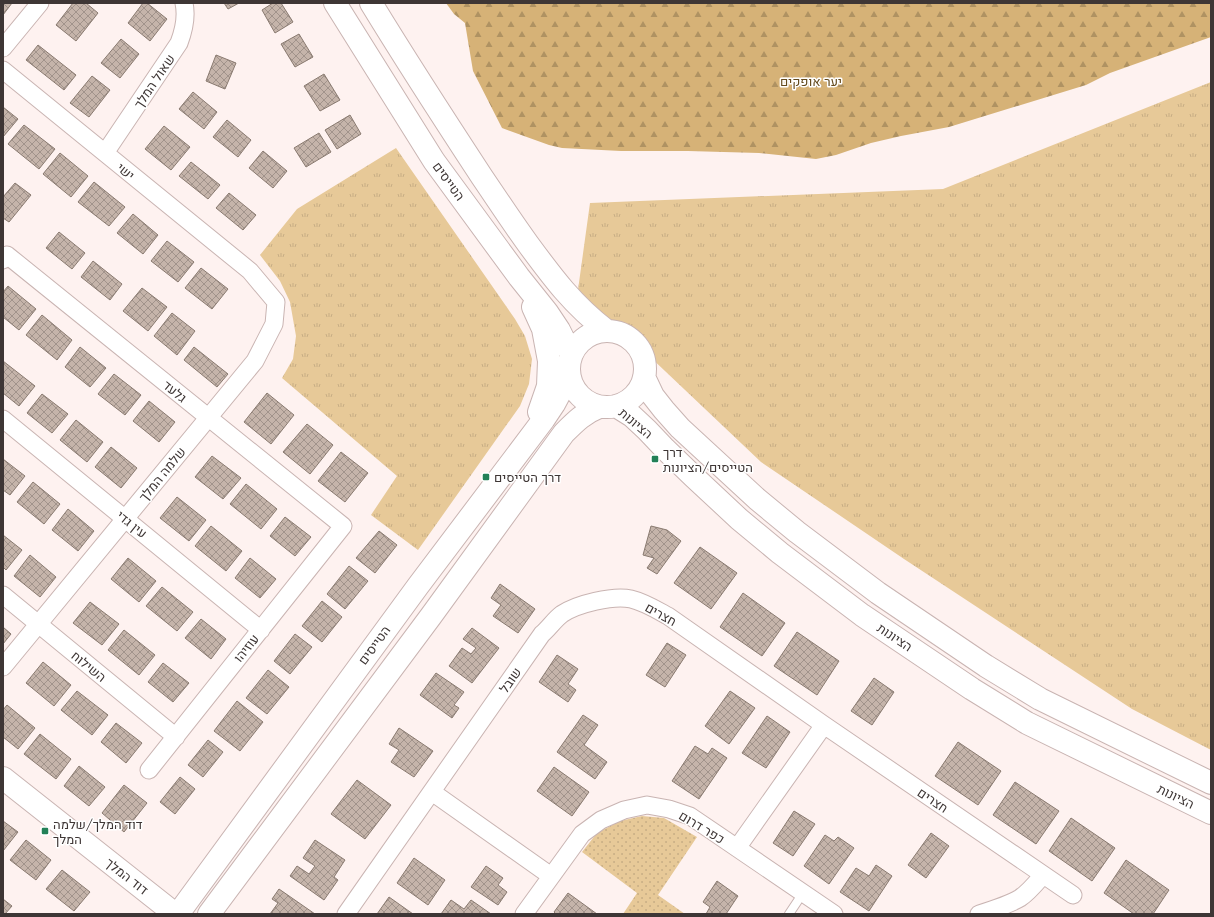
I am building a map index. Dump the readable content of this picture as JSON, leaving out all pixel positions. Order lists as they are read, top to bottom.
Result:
{
  "streets": {
    "main road": ["הטייסים", "הציונות", "דוד המלך"],
    "street": [
      "שאול המלך",
      "ישי",
      "גלעד",
      "שלמה המלך",
      "עין גדי",
      "חצרים",
      "עוזיהו",
      "השילוח",
      "שובל",
      "כפר דרום"
    ]
  },
  "crossings": [
    ["שאול המלך", "ישי"],
    ["ישי", "שלמה המלך"],
    ["הטייסים", "הציונות"],
    ["הטייסים", "דוד המלך"],
    ["גלעד", "שלמה המלך"],
    ["גלעד", "עוזיהו"],
    ["שלמה המלך", "עין גדי"],
    ["שלמה המלך", "השילוח"],
    ["עין גדי", "עוזיהו"],
    ["חצרים", "שובל"],
    ["עוזיהו", "השילוח"]
  ],
  "parks": ["יער אופקים"],
  "places": {
    "transit": ["דרך הטייסים/הציונות", "דרך הטייסים", "דוד המלך/שלמה המלך"]
  }
}
